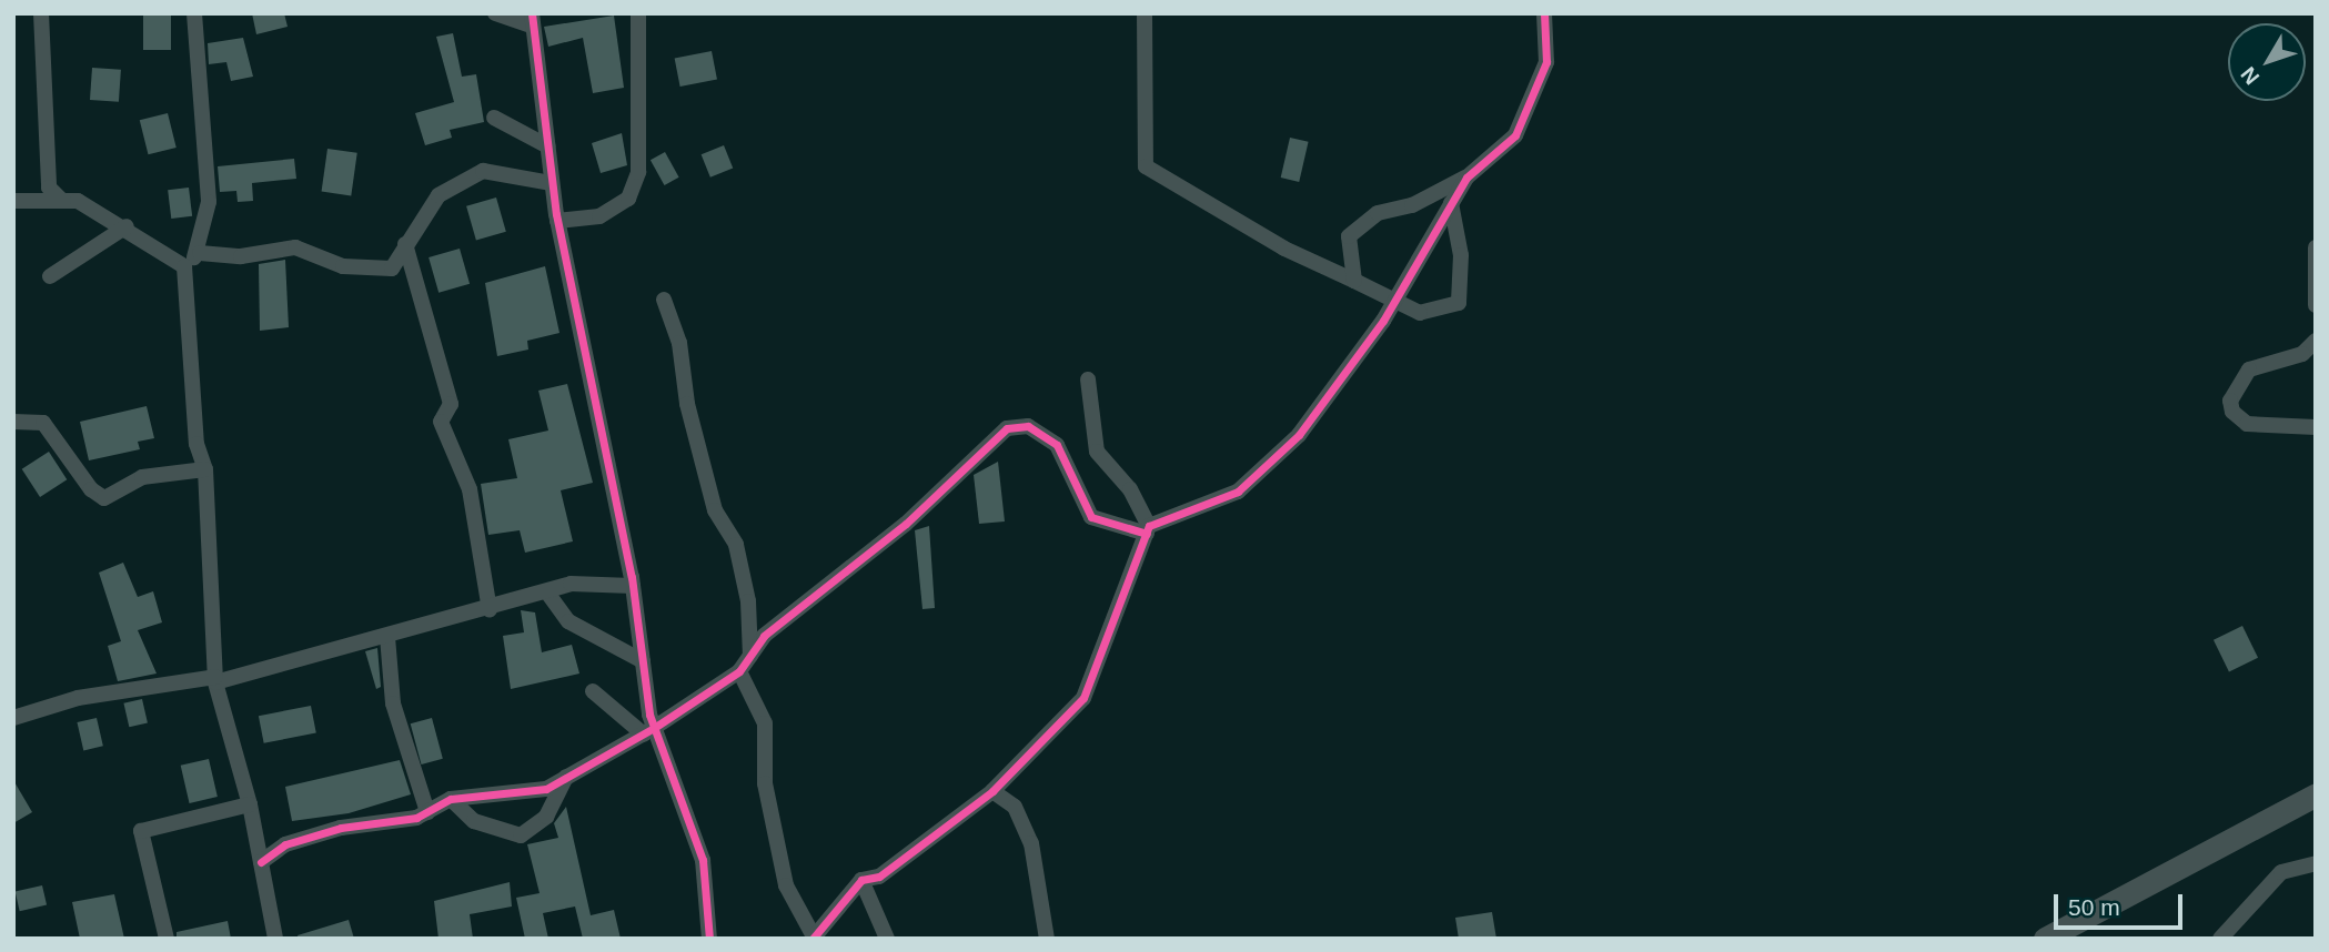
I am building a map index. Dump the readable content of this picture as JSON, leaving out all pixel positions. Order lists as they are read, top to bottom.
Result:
{
  "scale_bar": "50 m",
  "north": "bottom left"
}
